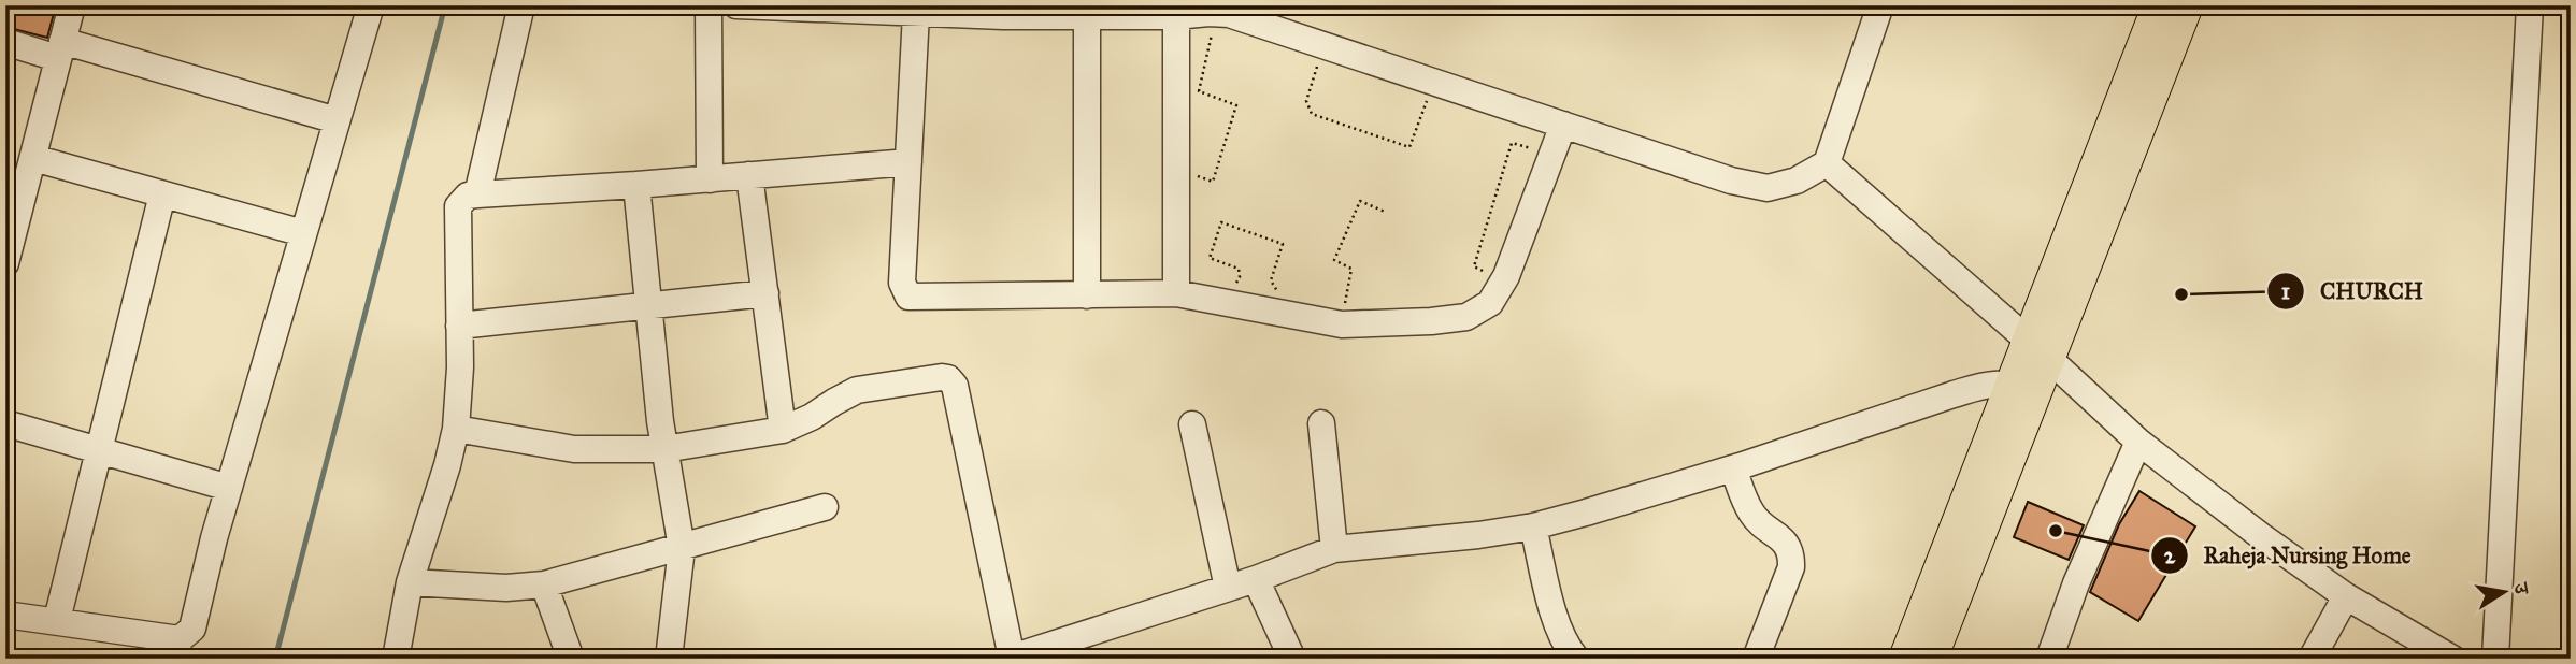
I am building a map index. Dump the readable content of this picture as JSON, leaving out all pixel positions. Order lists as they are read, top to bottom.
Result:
{
  "places": ["CHURCH", "Raheja Nursing Home"],
  "north": "right"
}
